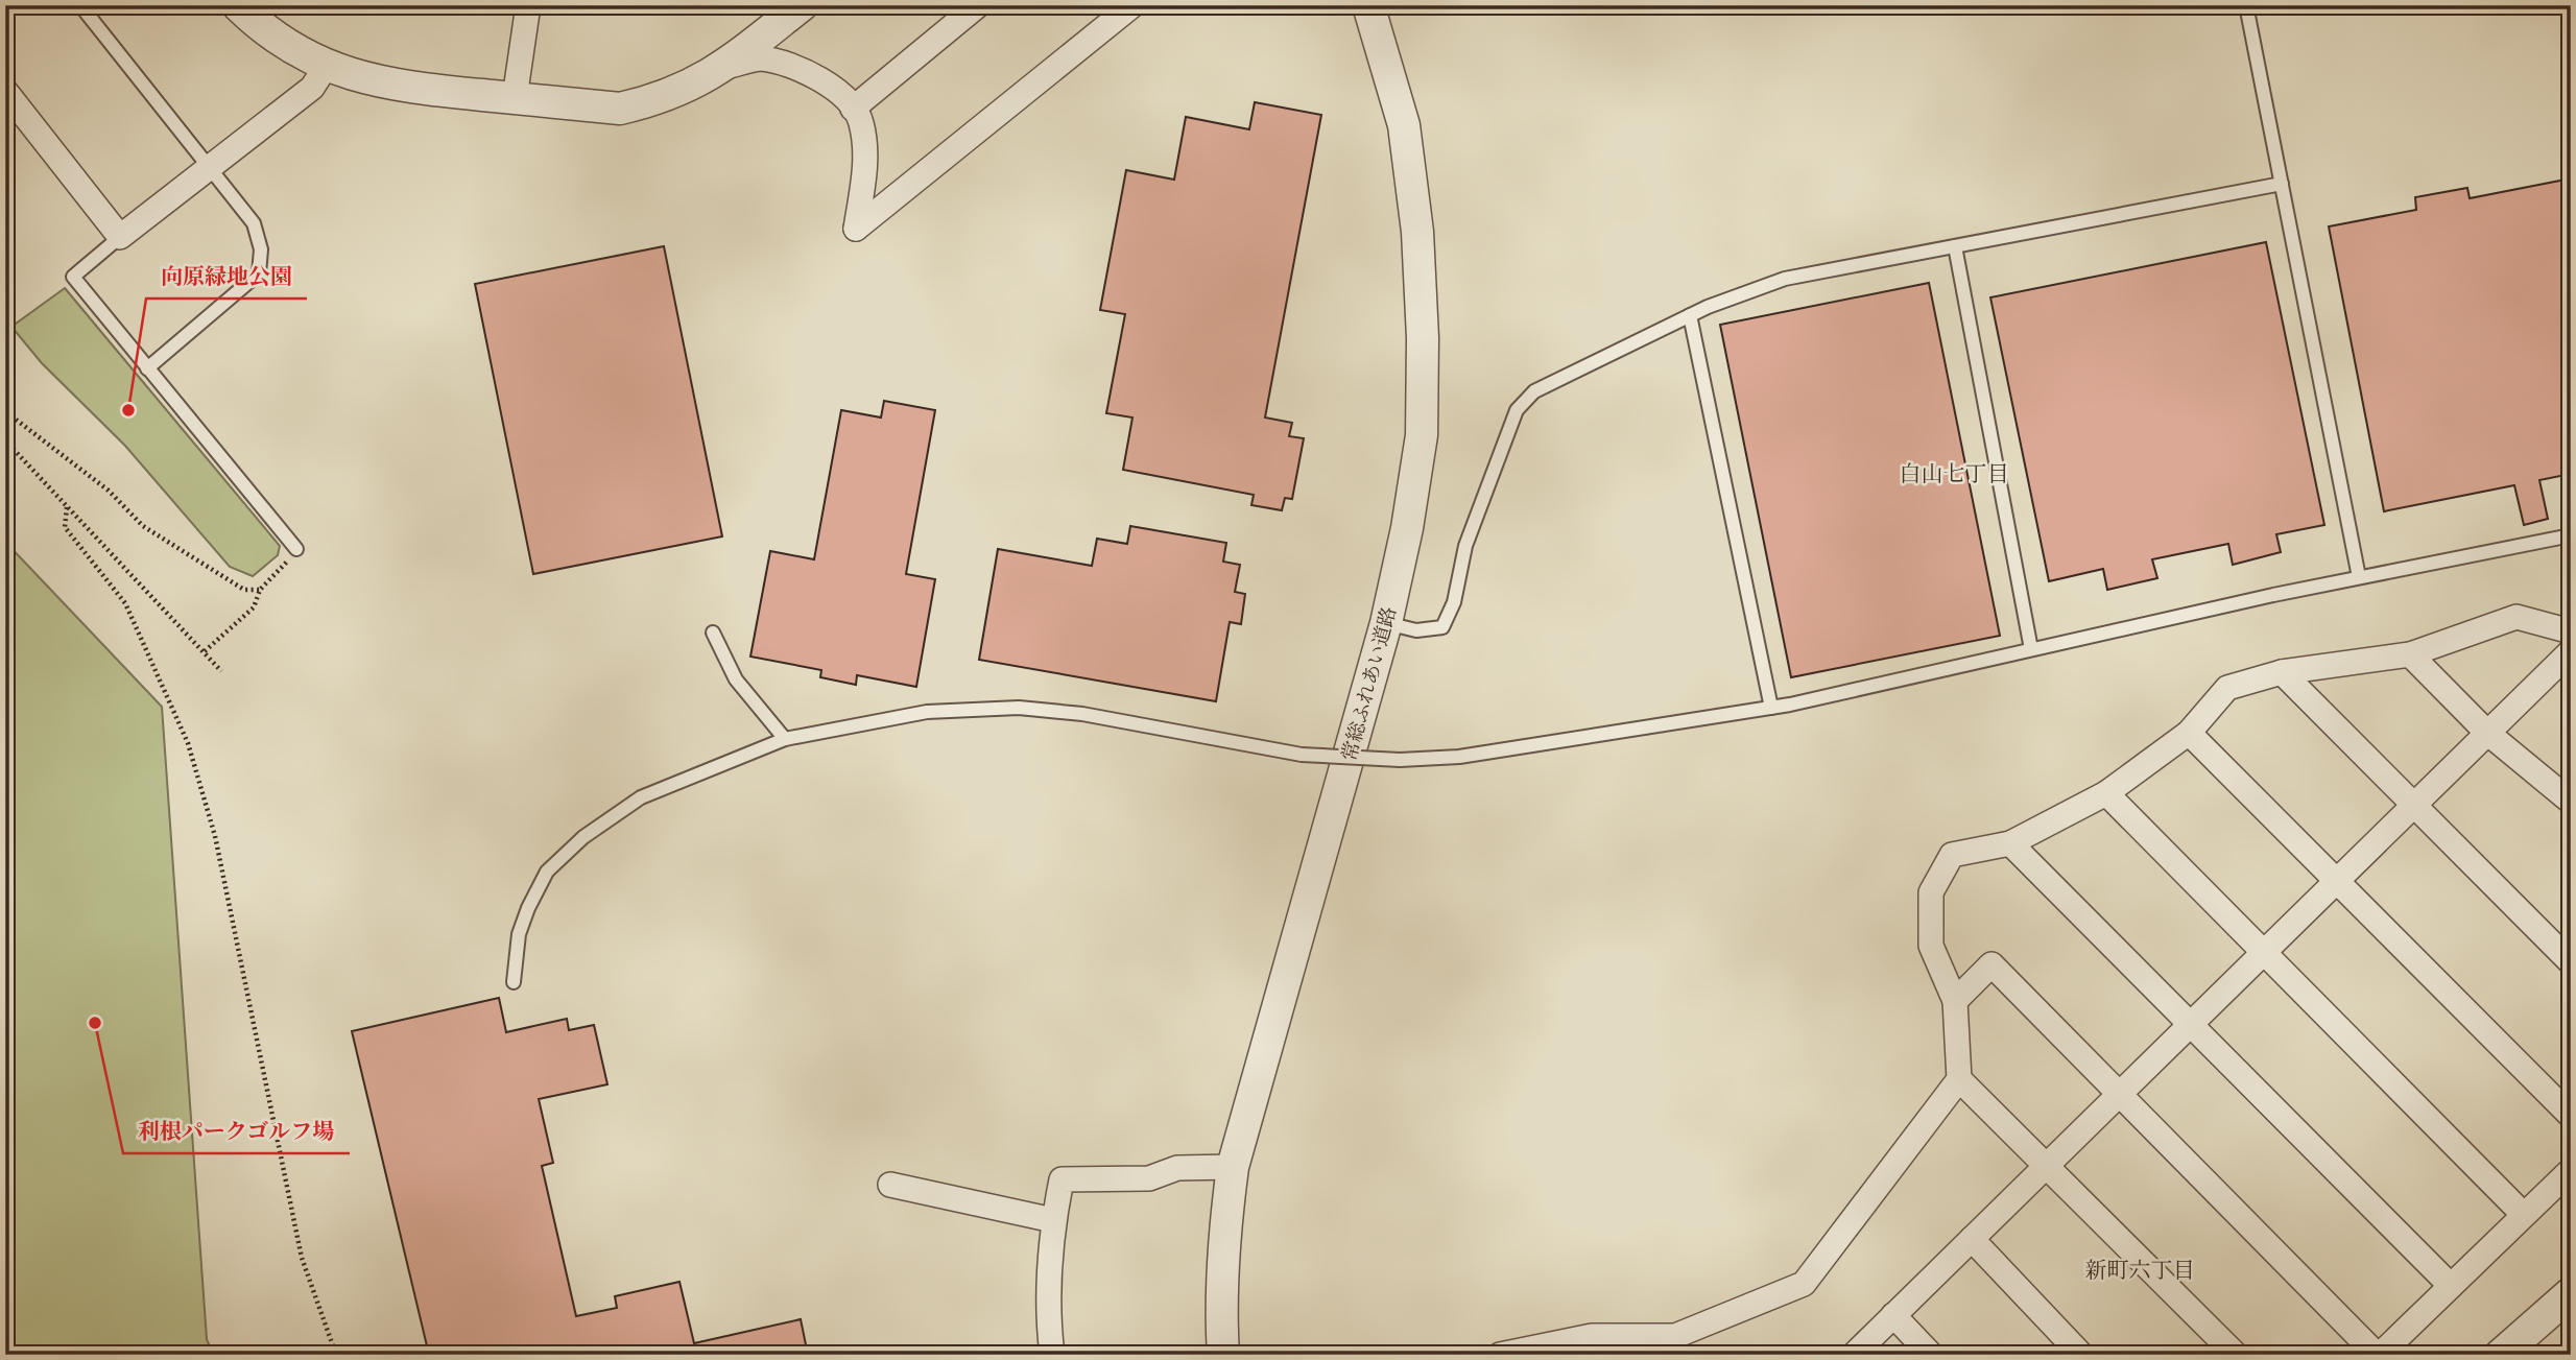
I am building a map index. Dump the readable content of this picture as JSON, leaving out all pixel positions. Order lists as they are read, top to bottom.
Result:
{
  "streets": {
    "street": ["常総ふれあい道路"]
  },
  "districts": ["白山七丁目", "新町六丁目"],
  "places": ["向原緑地公園", "利根パークゴルフ場"]
}
